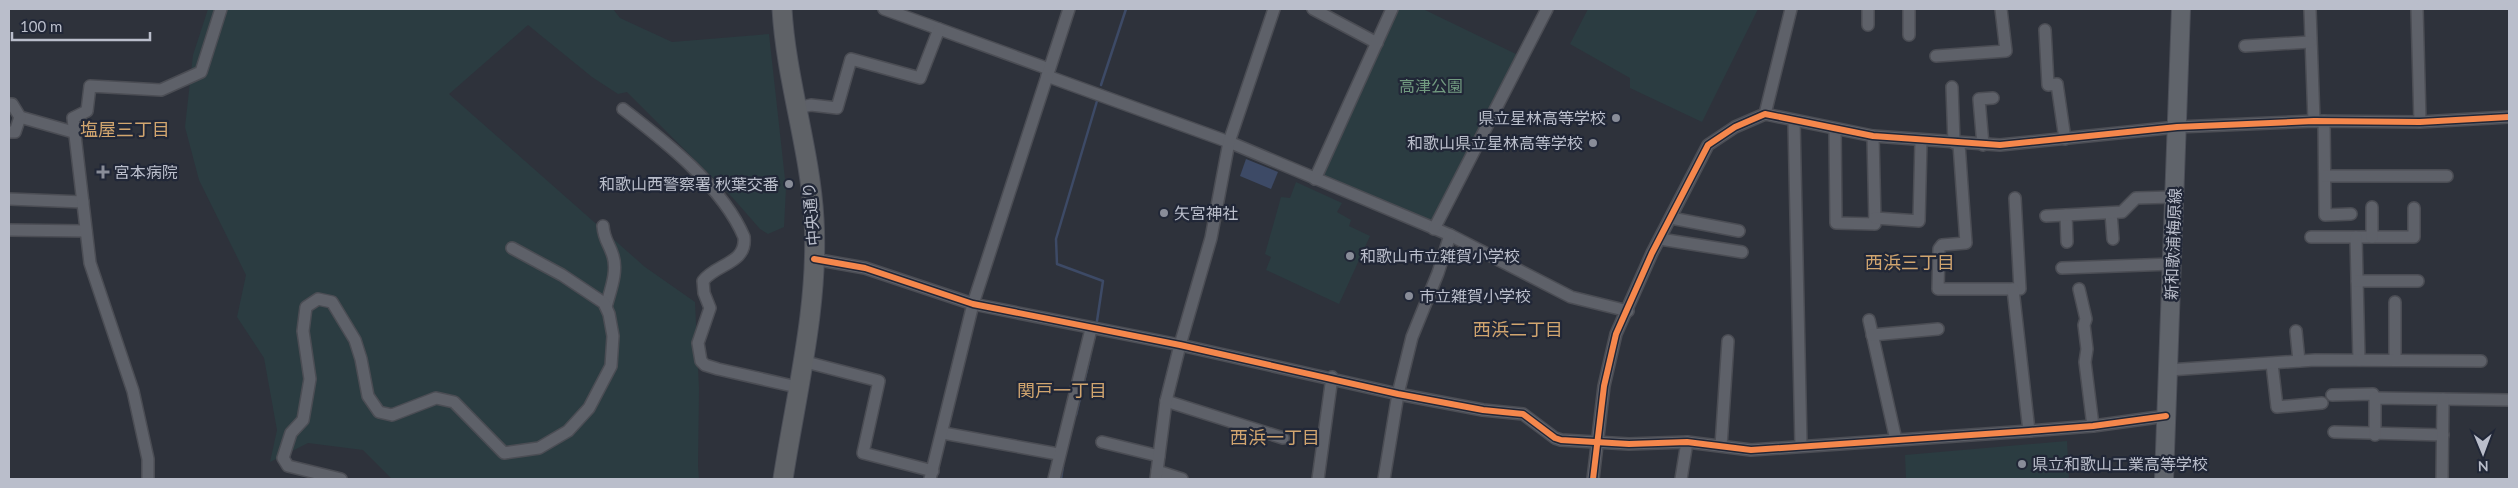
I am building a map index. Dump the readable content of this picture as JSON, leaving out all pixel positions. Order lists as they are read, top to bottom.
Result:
{
  "streets": {
    "highway": ["中央通り"],
    "main road": ["新和歌浦梅原線"]
  },
  "districts": [
    "塩屋三丁目",
    "西浜三丁目",
    "西浜二丁目",
    "関戸一丁目",
    "西浜一丁目"
  ],
  "parks": ["高津公園"],
  "places": {
    "other": [
      "県立星林高等学校",
      "和歌山県立星林高等学校",
      "和歌山西警察署 秋葉交番",
      "矢宮神社",
      "和歌山市立雑賀小学校",
      "市立雑賀小学校",
      "県立和歌山工業高等学校"
    ],
    "health": ["宮本病院"]
  },
  "scale_bar": "100 m",
  "north": "bottom"
}
